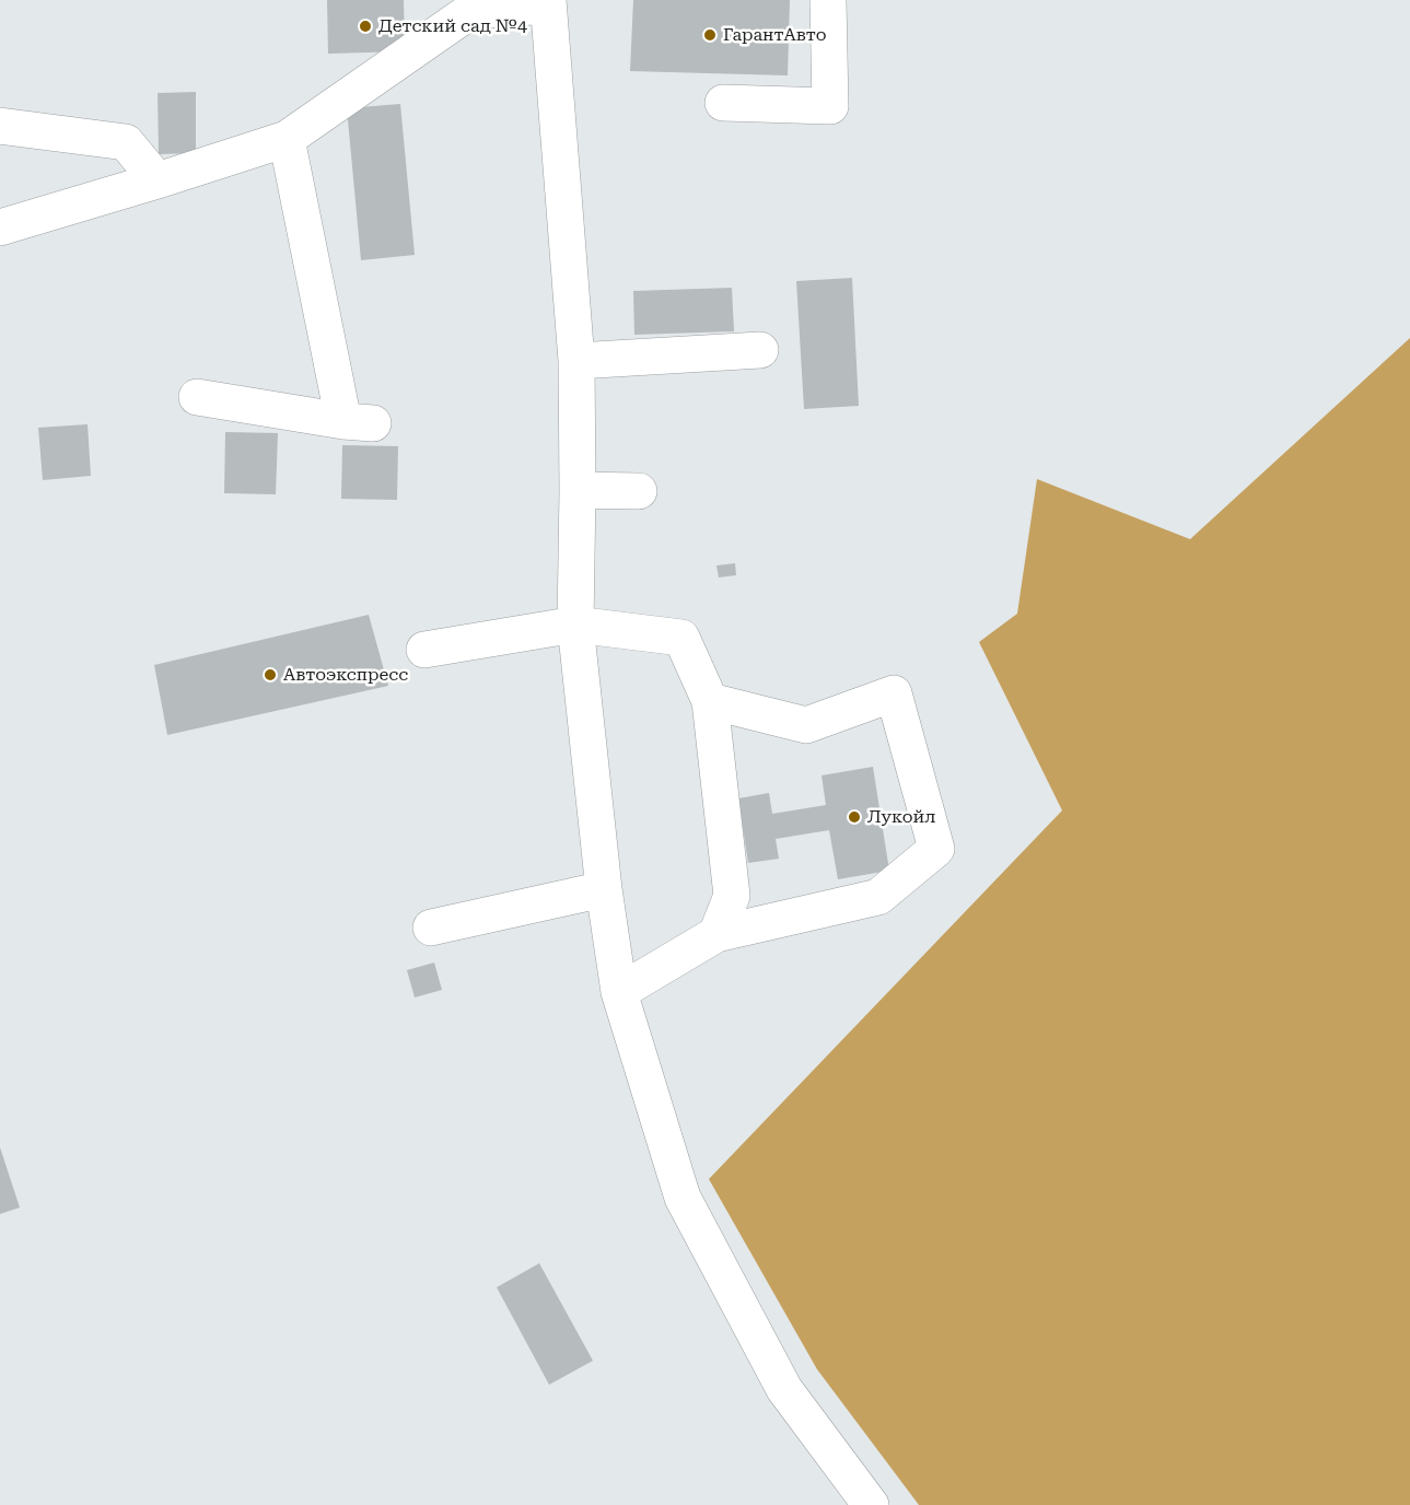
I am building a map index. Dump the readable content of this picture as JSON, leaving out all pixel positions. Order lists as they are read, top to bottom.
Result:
{
  "places": [
    "Детский сад №4",
    "ГарантАвто",
    "Автоэкспресс",
    "Лукойл"
  ]
}
